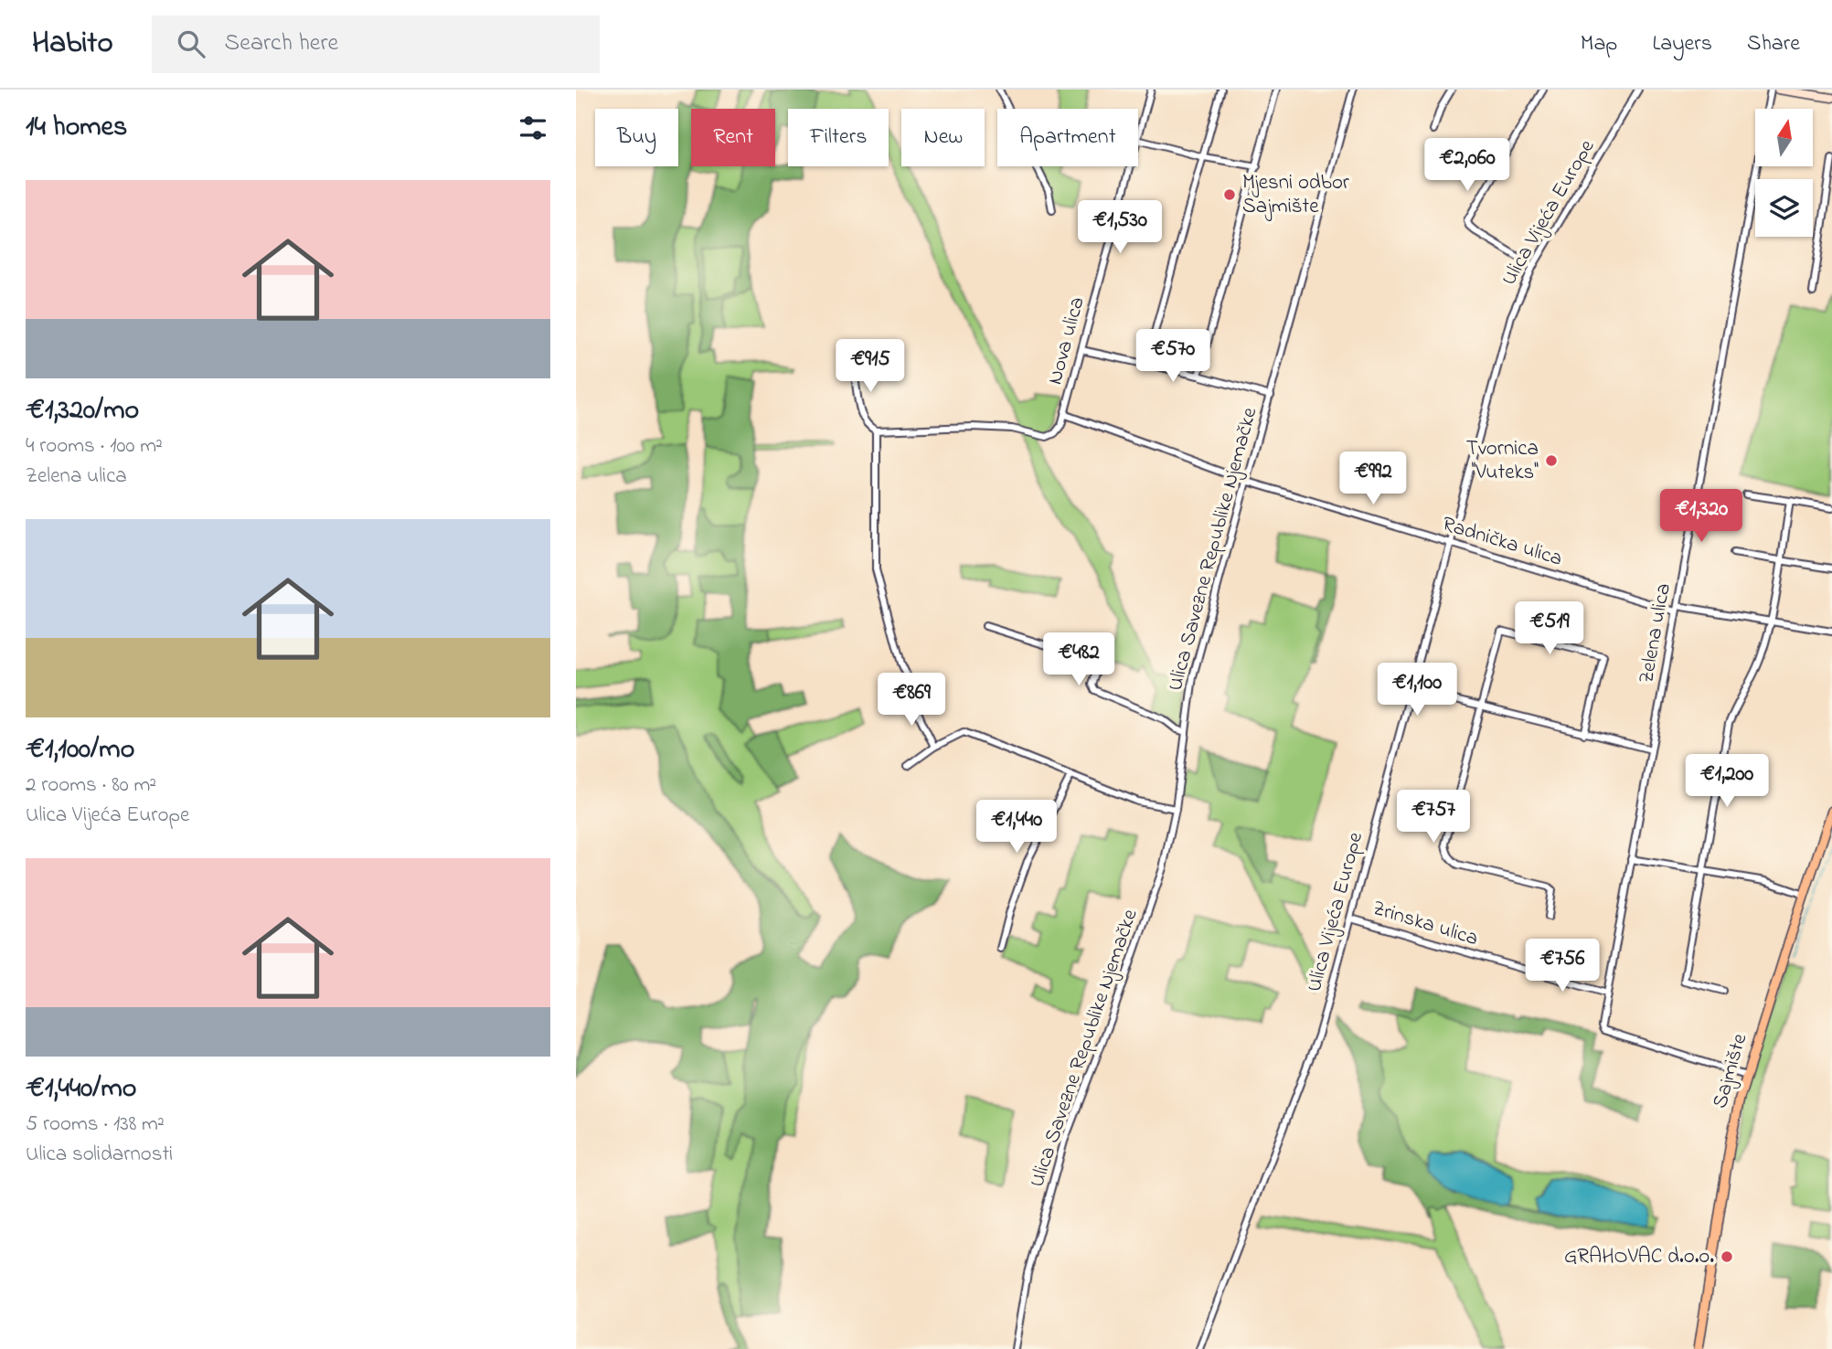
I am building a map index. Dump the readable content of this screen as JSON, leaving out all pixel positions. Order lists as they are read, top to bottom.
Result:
{
  "streets": {
    "main road": ["Sajmište"],
    "street": [
      "Ulica Vijeća Europe",
      "Nova ulica",
      "Radnička ulica",
      "Ulica Savezne Republike Njemačke",
      "Zelena ulica",
      "Zrinska ulica"
    ]
  },
  "crossings": [
    ["Ulica Vijeća Europe", "Radnička ulica"],
    ["Ulica Vijeća Europe", "Zrinska ulica"],
    ["Nova ulica", "Radnička ulica"],
    ["Radnička ulica", "Ulica Savezne Republike Njemačke"],
    ["Radnička ulica", "Zelena ulica"],
    ["Zelena ulica", "Zrinska ulica"]
  ],
  "places": ["Mjesni odbor Sajmište", "Tvornica ''Vuteks''", "GRAHOVAC d.o.o."],
  "north": "top",
  "page": {
    "header": "Habito",
    "search": "Search here",
    "nav": ["Map", "Layers", "Share"],
    "heading": "14 homes",
    "chip": [
      "Buy",
      "Rent",
      "Filters",
      "New",
      "Apartment"
    ],
    "price": [
      "€2,060",
      "€1,530",
      "€570",
      "€915",
      "€992",
      "€1,320",
      "€519",
      "€482",
      "€1,100",
      "€869",
      "€1,200",
      "€757",
      "€1,440",
      "€756"
    ],
    "list": [
      {
        "name": "€1,320/mo",
        "note": "4 rooms · 100 m² · Zelena ulica"
      },
      {
        "name": "€1,100/mo",
        "note": "2 rooms · 80 m² · Ulica Vijeća Europe"
      },
      {
        "name": "€1,440/mo",
        "note": "5 rooms · 138 m² · Ulica solidarnosti"
      }
    ]
  }
}
